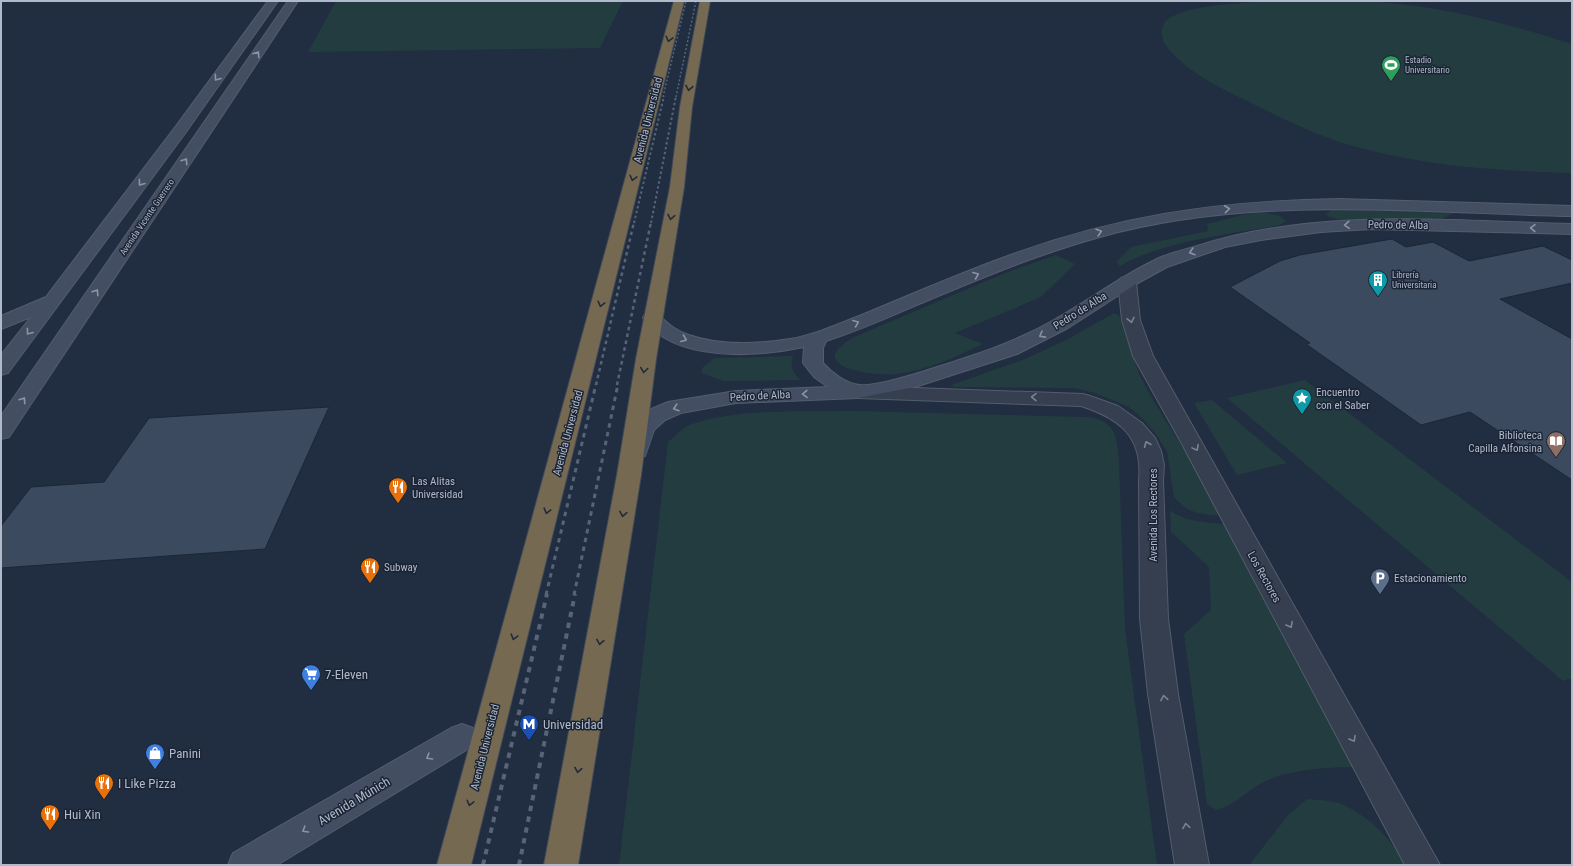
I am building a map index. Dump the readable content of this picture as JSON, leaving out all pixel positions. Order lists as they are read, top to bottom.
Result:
{
  "streets": {
    "highway": ["Avenida Universidad"],
    "main road": ["Avenida Vicente Guerrero", "Pedro de Alba", "Avenida Múnich"],
    "street": ["Avenida Los Rectores", "Los Rectores"]
  },
  "crossings": [
    ["Pedro de Alba", "Avenida Los Rectores"],
    ["Pedro de Alba", "Los Rectores"]
  ],
  "one_way": ["Los Rectores", "Avenida Múnich"],
  "places": {
    "sports": ["Estadio Universitario"],
    "building": ["Librería Universitaria"],
    "place": ["Encuentro con el Saber"],
    "library": ["Biblioteca Capilla Alfonsina"],
    "restaurant": [
      "Las Alitas Universidad",
      "Subway",
      "I Like Pizza",
      "Hui Xin"
    ],
    "parking": ["Estacionamiento"],
    "supermarket": ["7-Eleven"],
    "metro station": ["Universidad"],
    "shop": ["Panini"]
  }
}
